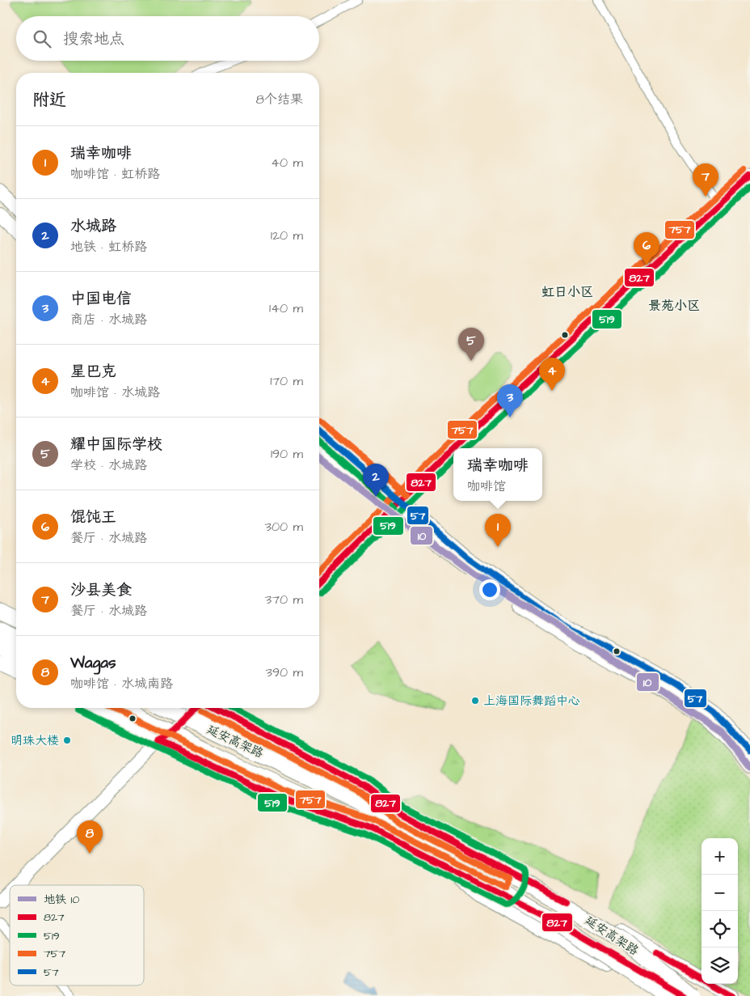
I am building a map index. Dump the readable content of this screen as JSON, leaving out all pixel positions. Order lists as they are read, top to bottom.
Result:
{
  "streets": {
    "highway": ["延安高架路"]
  },
  "districts": ["虹日小区", "景苑小区"],
  "places": ["上海国际舞蹈中心", "明珠大楼"],
  "lines": [
    "transit line 757",
    "transit line 827",
    "transit line 519",
    "transit line 57",
    "metro line 10"
  ],
  "legend": [
    "地铁 10",
    "827",
    "519",
    "757",
    "57"
  ],
  "page": {
    "search": "搜索地点",
    "heading": ["附近", "8个结果"],
    "list": [
      {
        "mark": "1",
        "name": "瑞幸咖啡",
        "note": "咖啡馆 · 虹桥路",
        "value": "40 m"
      },
      {
        "mark": "2",
        "name": "水城路",
        "note": "地铁 · 虹桥路",
        "value": "120 m"
      },
      {
        "mark": "3",
        "name": "中国电信",
        "note": "商店 · 水城路",
        "value": "140 m"
      },
      {
        "mark": "4",
        "name": "星巴克",
        "note": "咖啡馆 · 水城路",
        "value": "170 m"
      },
      {
        "mark": "5",
        "name": "耀中国际学校",
        "note": "学校 · 水城路",
        "value": "190 m"
      },
      {
        "mark": "6",
        "name": "馄饨王",
        "note": "餐厅 · 水城路",
        "value": "300 m"
      },
      {
        "mark": "7",
        "name": "沙县美食",
        "note": "餐厅 · 水城路",
        "value": "370 m"
      },
      {
        "mark": "8",
        "name": "Wagas",
        "note": "咖啡馆 · 水城南路",
        "value": "390 m"
      }
    ],
    "pins": [
      "7",
      "6",
      "5",
      "4",
      "3",
      "2",
      "1",
      "8"
    ],
    "popup": ["瑞幸咖啡", "咖啡馆"],
    "map_buttons": ["+", "−"]
  }
}
